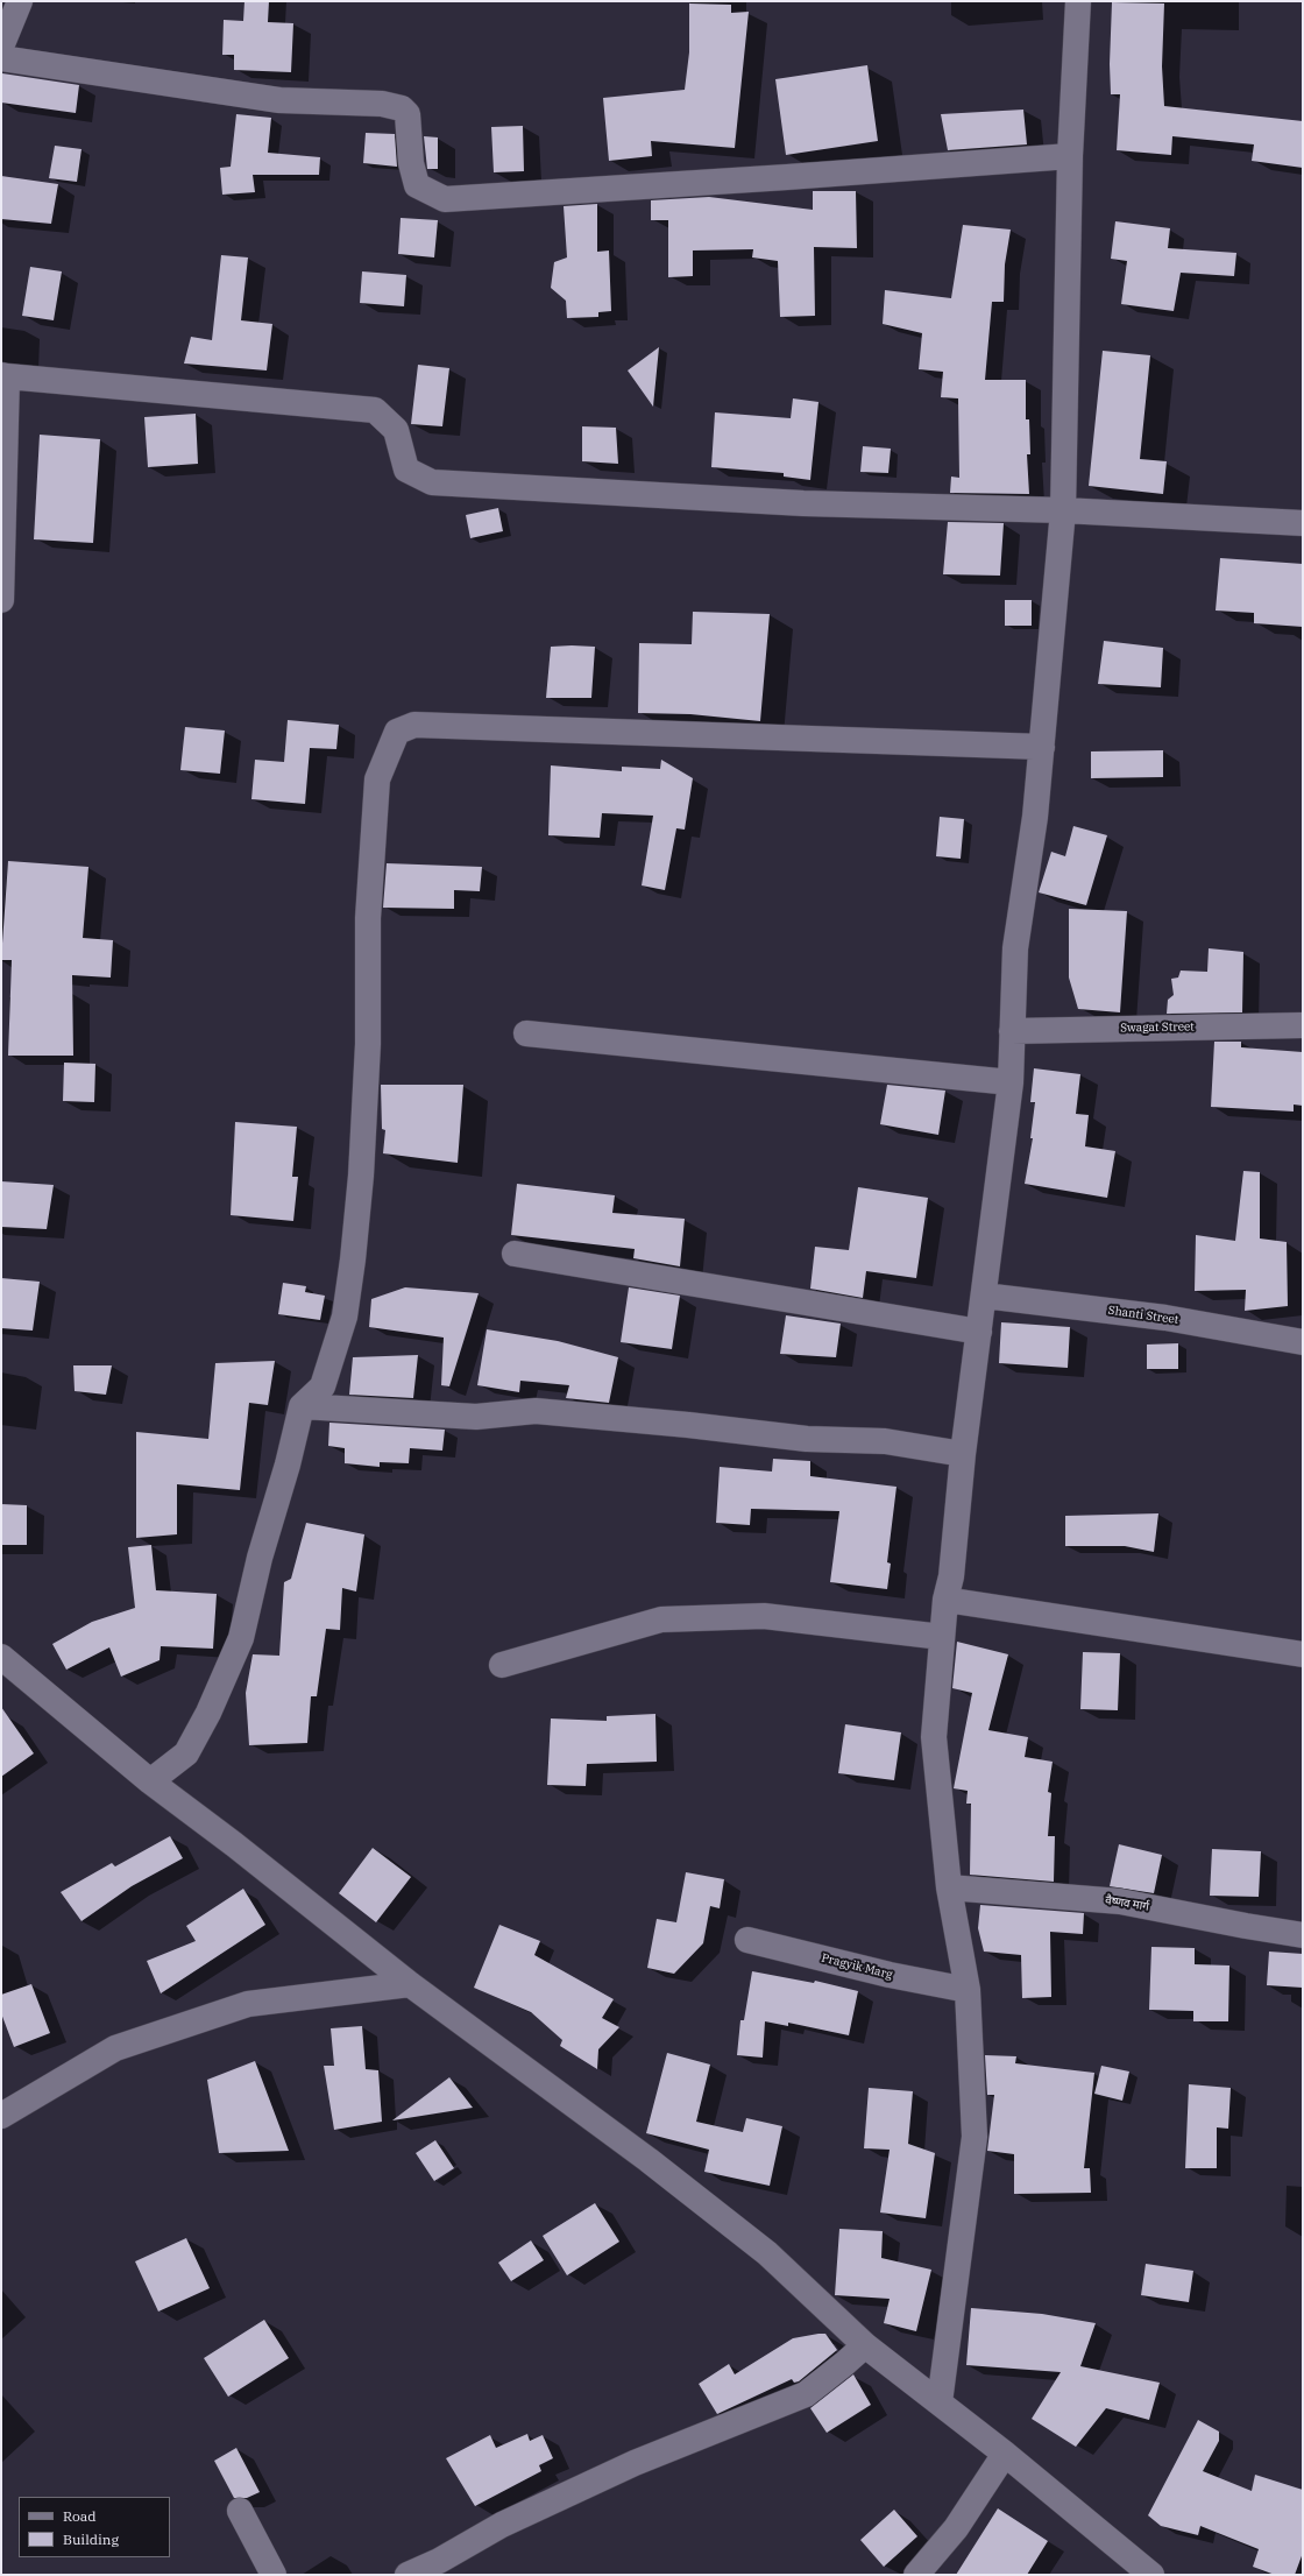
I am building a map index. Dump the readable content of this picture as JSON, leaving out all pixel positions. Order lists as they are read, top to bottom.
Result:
{
  "streets": {
    "street": [
      "Swagat Street",
      "Shanti Street",
      "वैष्णव मार्ग",
      "Pragyik Marg"
    ]
  },
  "legend": ["Road", "Building"]
}
